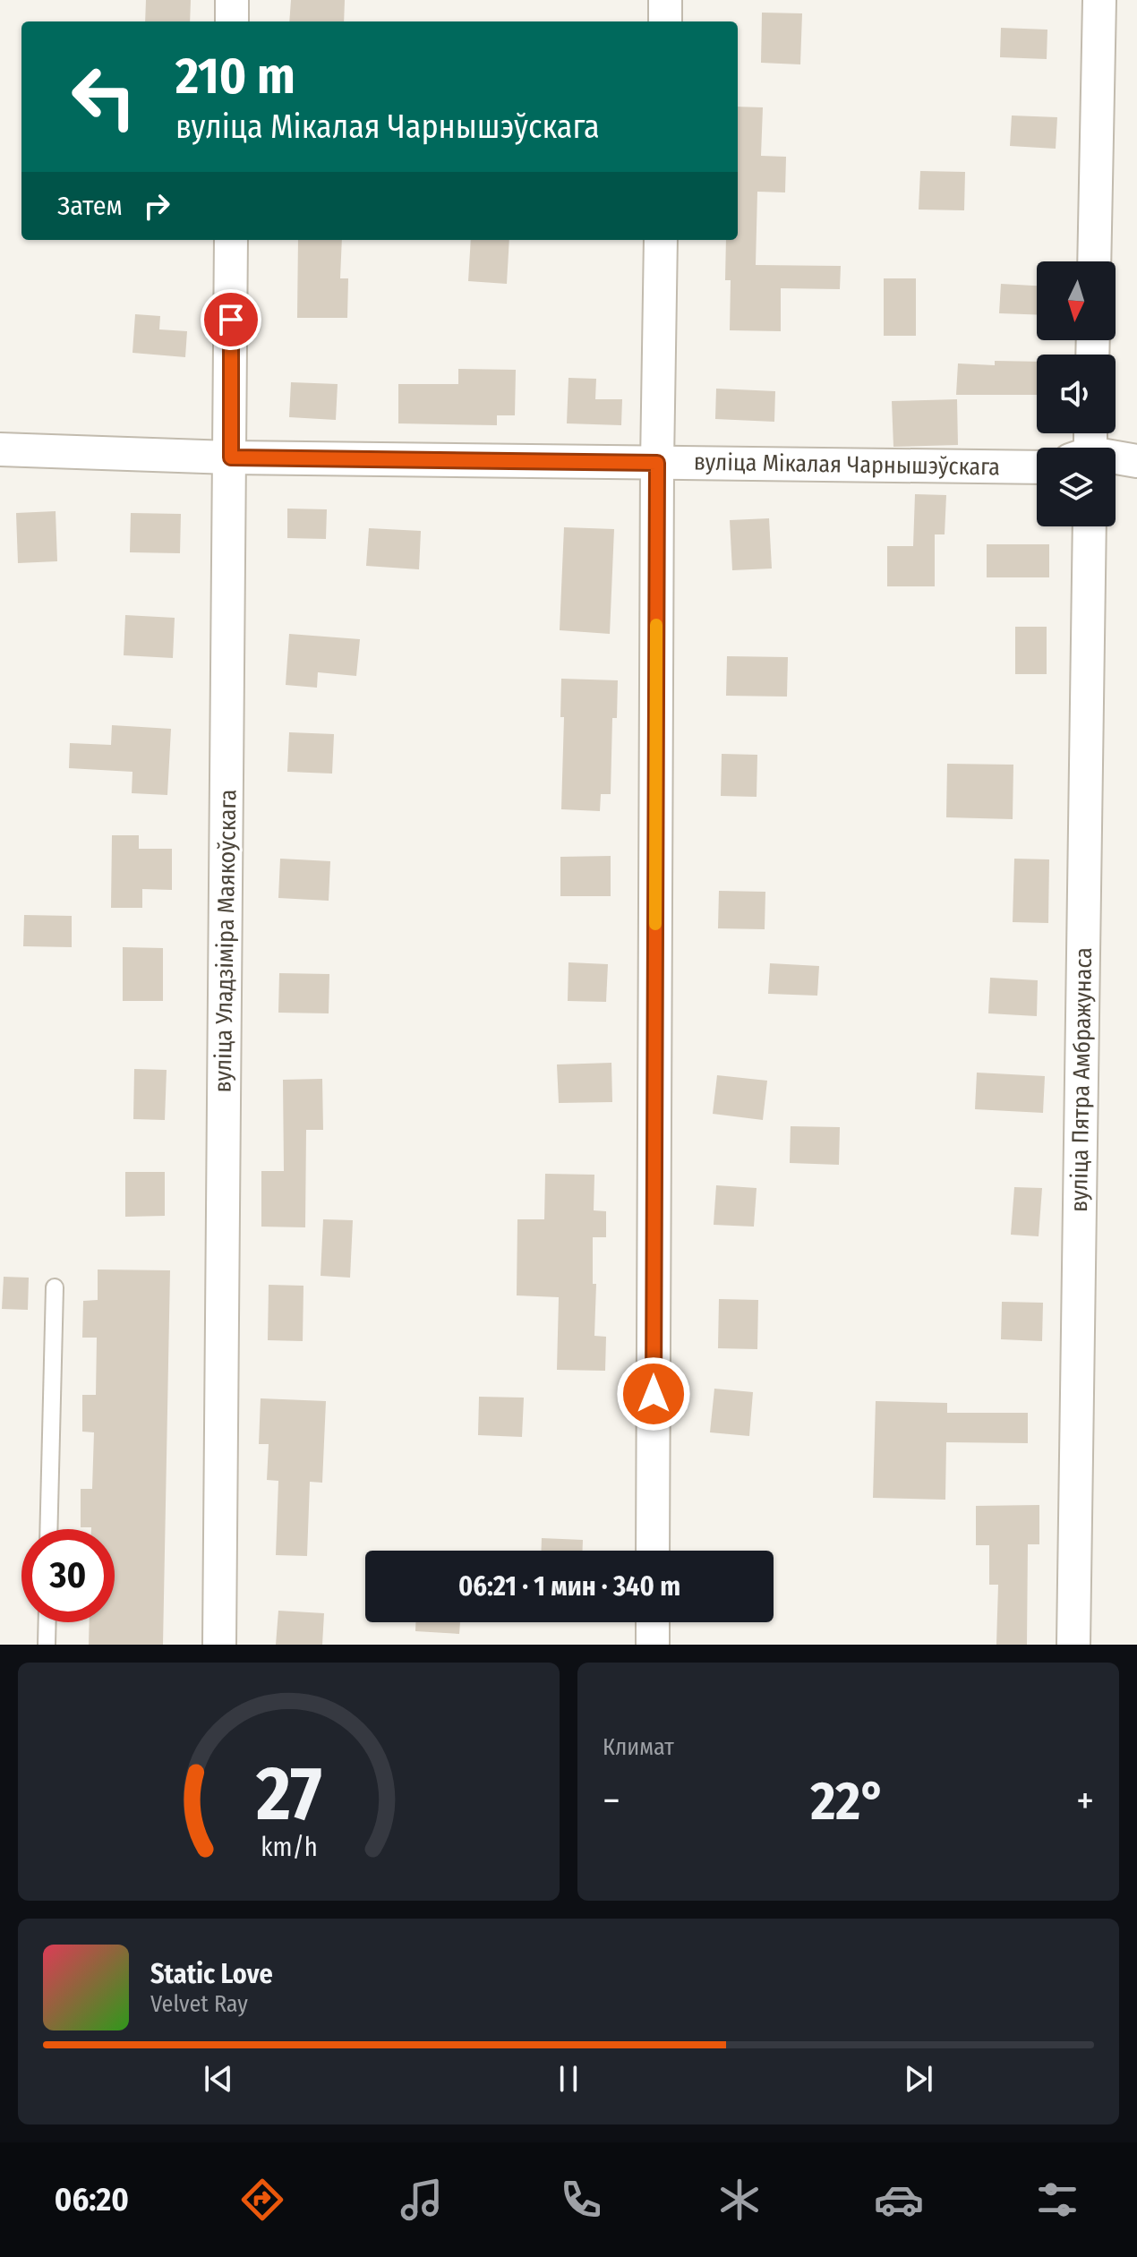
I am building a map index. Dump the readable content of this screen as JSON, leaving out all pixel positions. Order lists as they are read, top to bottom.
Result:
{
  "streets": {
    "street": ["вуліца Мікалая Чарнышэўскага", "вуліца Уладзіміра Маякоўскага", "вуліца Пятра Амбражунаса"]
  },
  "crossings": [
    ["вуліца Мікалая Чарнышэўскага", "вуліца Уладзіміра Маякоўскага"]
  ],
  "north": "bottom",
  "page": {
    "turn": ["210 m", "вуліца Мікалая Чарнышэўскага"],
    "then": "Затем",
    "limit": "30",
    "trip": "06:21 · 1 мин · 340 m",
    "tile": "Климат",
    "heat": ["−", "22°", "+"],
    "song": ["Static Love", "Velvet Ray"],
    "tabs": "06:20",
    "gauge": ["27", "km/h"]
  }
}
